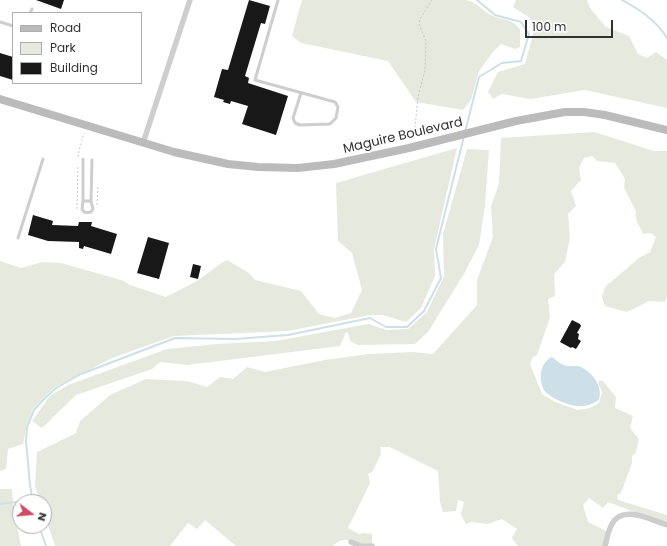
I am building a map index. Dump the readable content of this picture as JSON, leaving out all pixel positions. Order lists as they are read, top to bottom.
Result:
{
  "streets": {
    "street": ["Maguire Boulevard"]
  },
  "legend": ["Road", "Park", "Building"],
  "scale_bar": "100 m",
  "north": "right"
}
